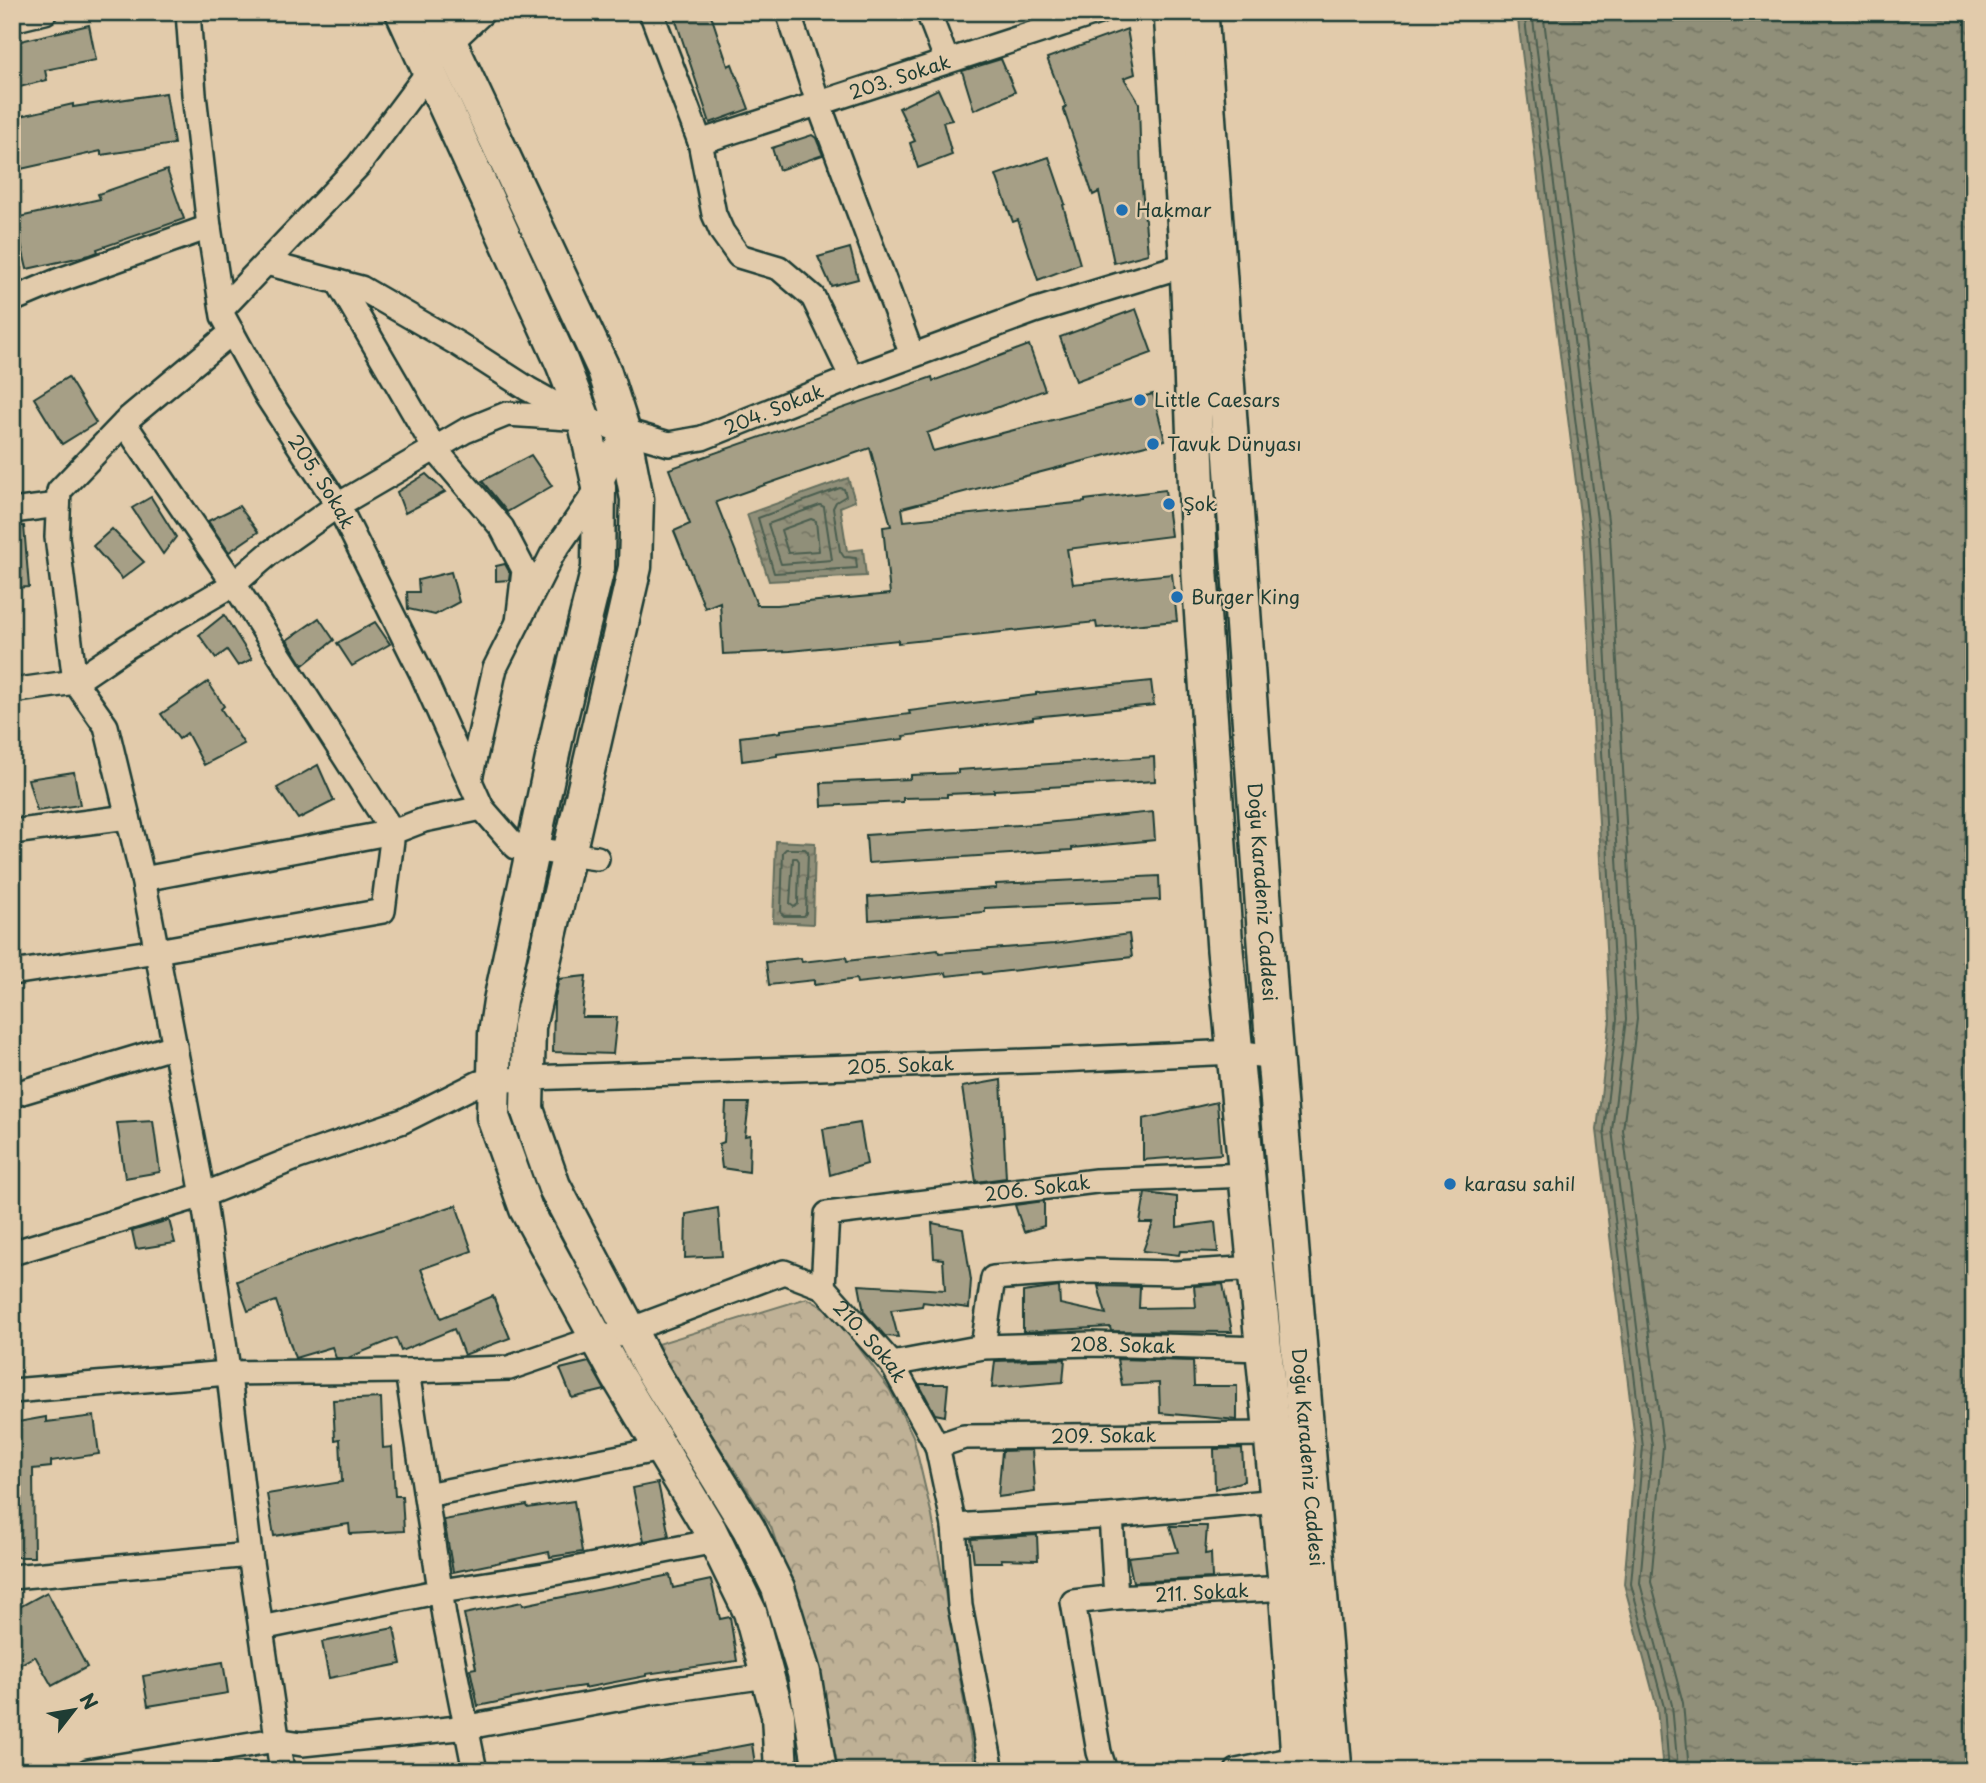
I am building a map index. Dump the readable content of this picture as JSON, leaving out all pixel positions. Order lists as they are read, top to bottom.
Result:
{
  "streets": {
    "main road": ["Doğu Karadeniz Caddesi"],
    "street": [
      "203. Sokak",
      "204. Sokak",
      "205. Sokak",
      "206. Sokak",
      "210. Sokak",
      "208. Sokak",
      "209. Sokak",
      "211. Sokak"
    ]
  },
  "crossings": [
    ["204. Sokak", "205. Sokak"],
    ["204. Sokak", "Doğu Karadeniz Caddesi"],
    ["205. Sokak", "Doğu Karadeniz Caddesi"],
    ["Doğu Karadeniz Caddesi", "206. Sokak"],
    ["Doğu Karadeniz Caddesi", "208. Sokak"],
    ["Doğu Karadeniz Caddesi", "209. Sokak"],
    ["Doğu Karadeniz Caddesi", "211. Sokak"],
    ["206. Sokak", "210. Sokak"],
    ["210. Sokak", "208. Sokak"],
    ["210. Sokak", "209. Sokak"]
  ],
  "places": [
    "Hakmar",
    "Little Caesars",
    "Tavuk Dünyası",
    "Şok",
    "Burger King",
    "karasu sahil"
  ],
  "north": "top right"
}
